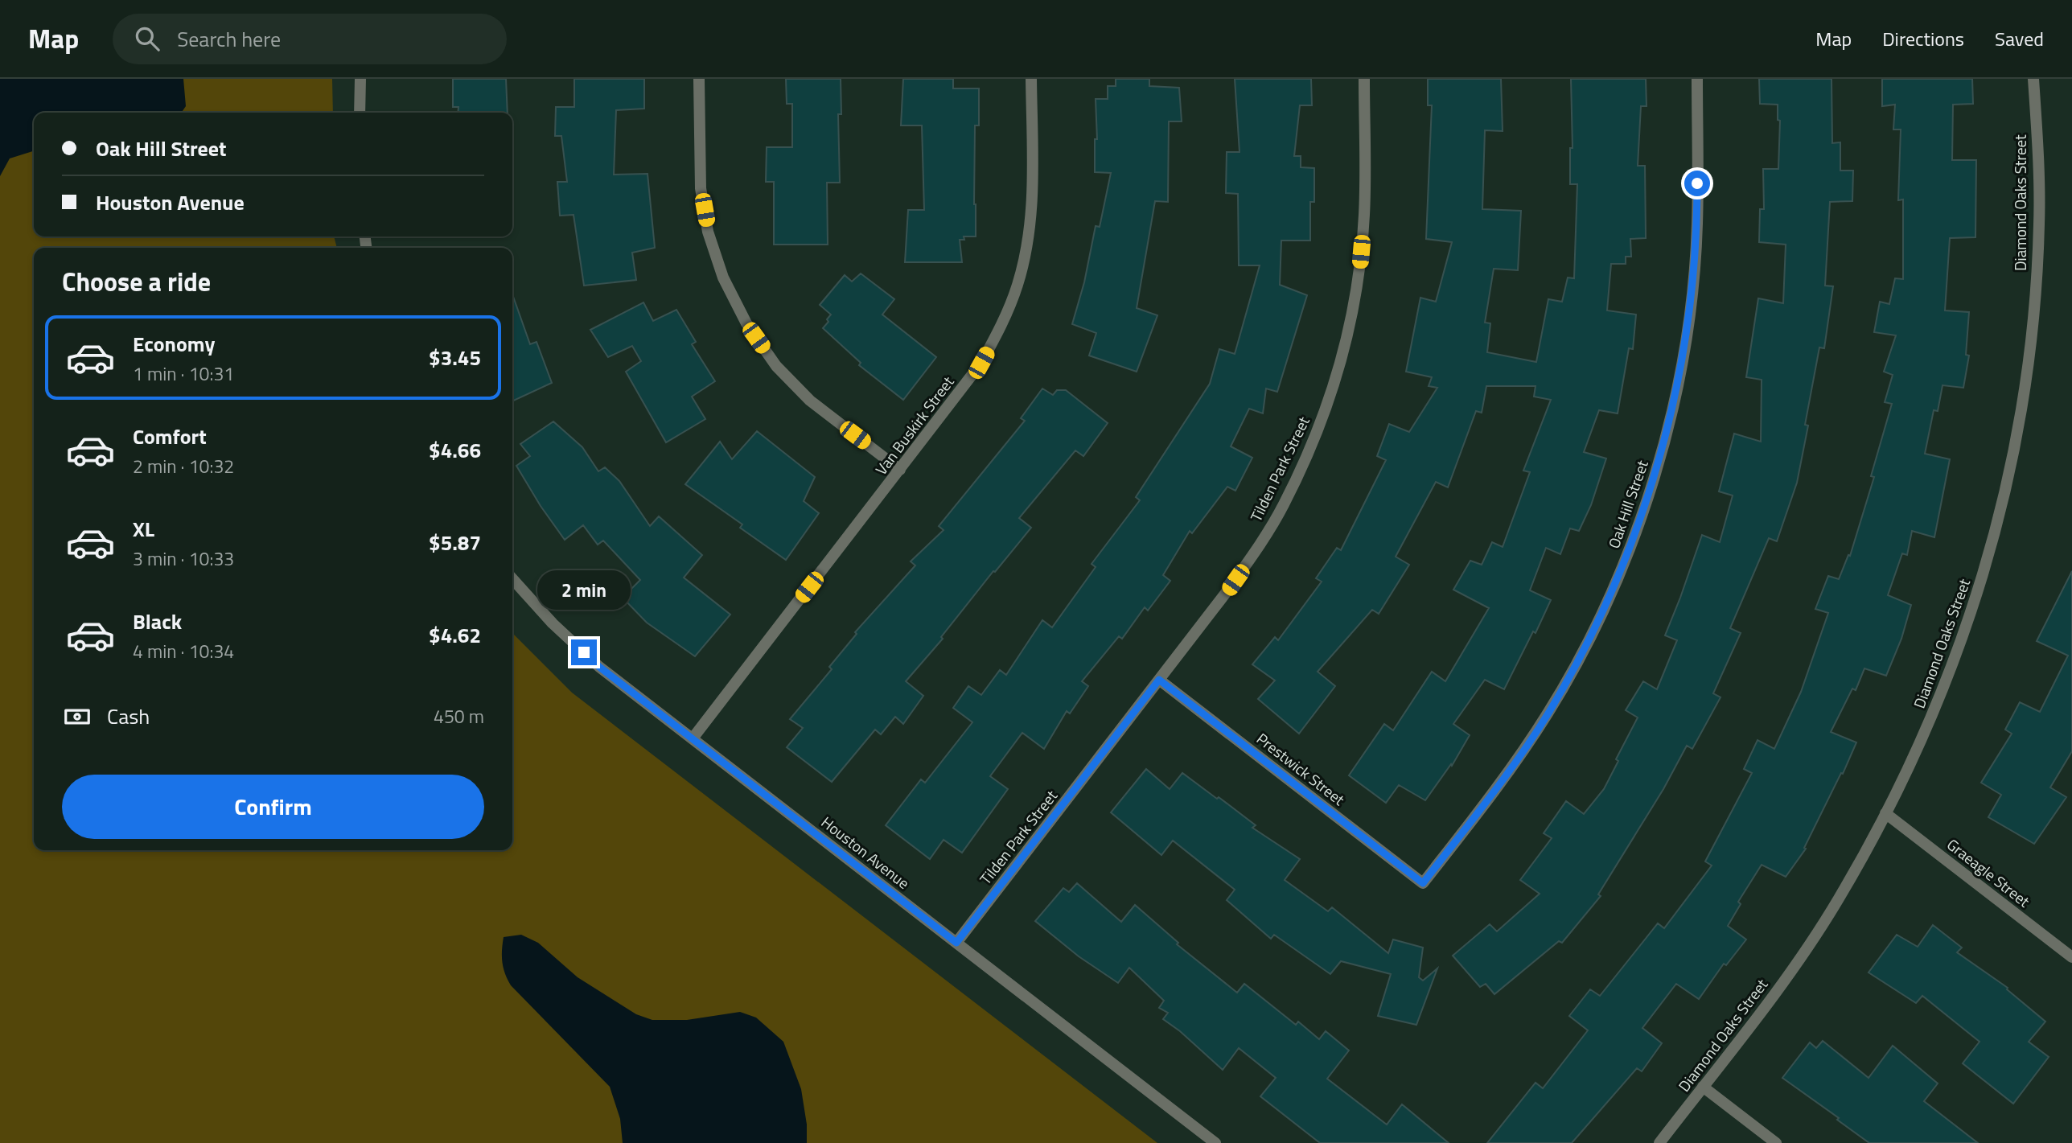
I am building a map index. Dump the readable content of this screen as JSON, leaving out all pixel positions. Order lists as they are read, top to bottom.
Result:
{
  "streets": {
    "street": [
      "Diamond Oaks Street",
      "Van Buskirk Street",
      "Tilden Park Street",
      "Oak Hill Street",
      "Prestwick Street",
      "Houston Avenue",
      "Graeagle Street"
    ]
  },
  "crossings": [
    ["Diamond Oaks Street", "Graeagle Street"],
    ["Van Buskirk Street", "Houston Avenue"],
    ["Tilden Park Street", "Prestwick Street"],
    ["Tilden Park Street", "Houston Avenue"],
    ["Oak Hill Street", "Prestwick Street"]
  ],
  "page": {
    "header": "Map",
    "search": "Search here",
    "nav": ["Map", "Directions", "Saved"],
    "banner": ["Oak Hill Street", "Houston Avenue"],
    "heading": "Choose a ride",
    "list": [
      {
        "name": "Economy",
        "note": "1 min · 10:31",
        "value": "$3.45"
      },
      {
        "name": "Comfort",
        "note": "2 min · 10:32",
        "value": "$4.66"
      },
      {
        "name": "XL",
        "note": "3 min · 10:33",
        "value": "$5.87"
      },
      {
        "name": "Black",
        "note": "4 min · 10:34",
        "value": "$4.62"
      }
    ],
    "bubble": "2 min",
    "pay": ["Cash", "450 m"],
    "buttons": "Confirm"
  }
}
